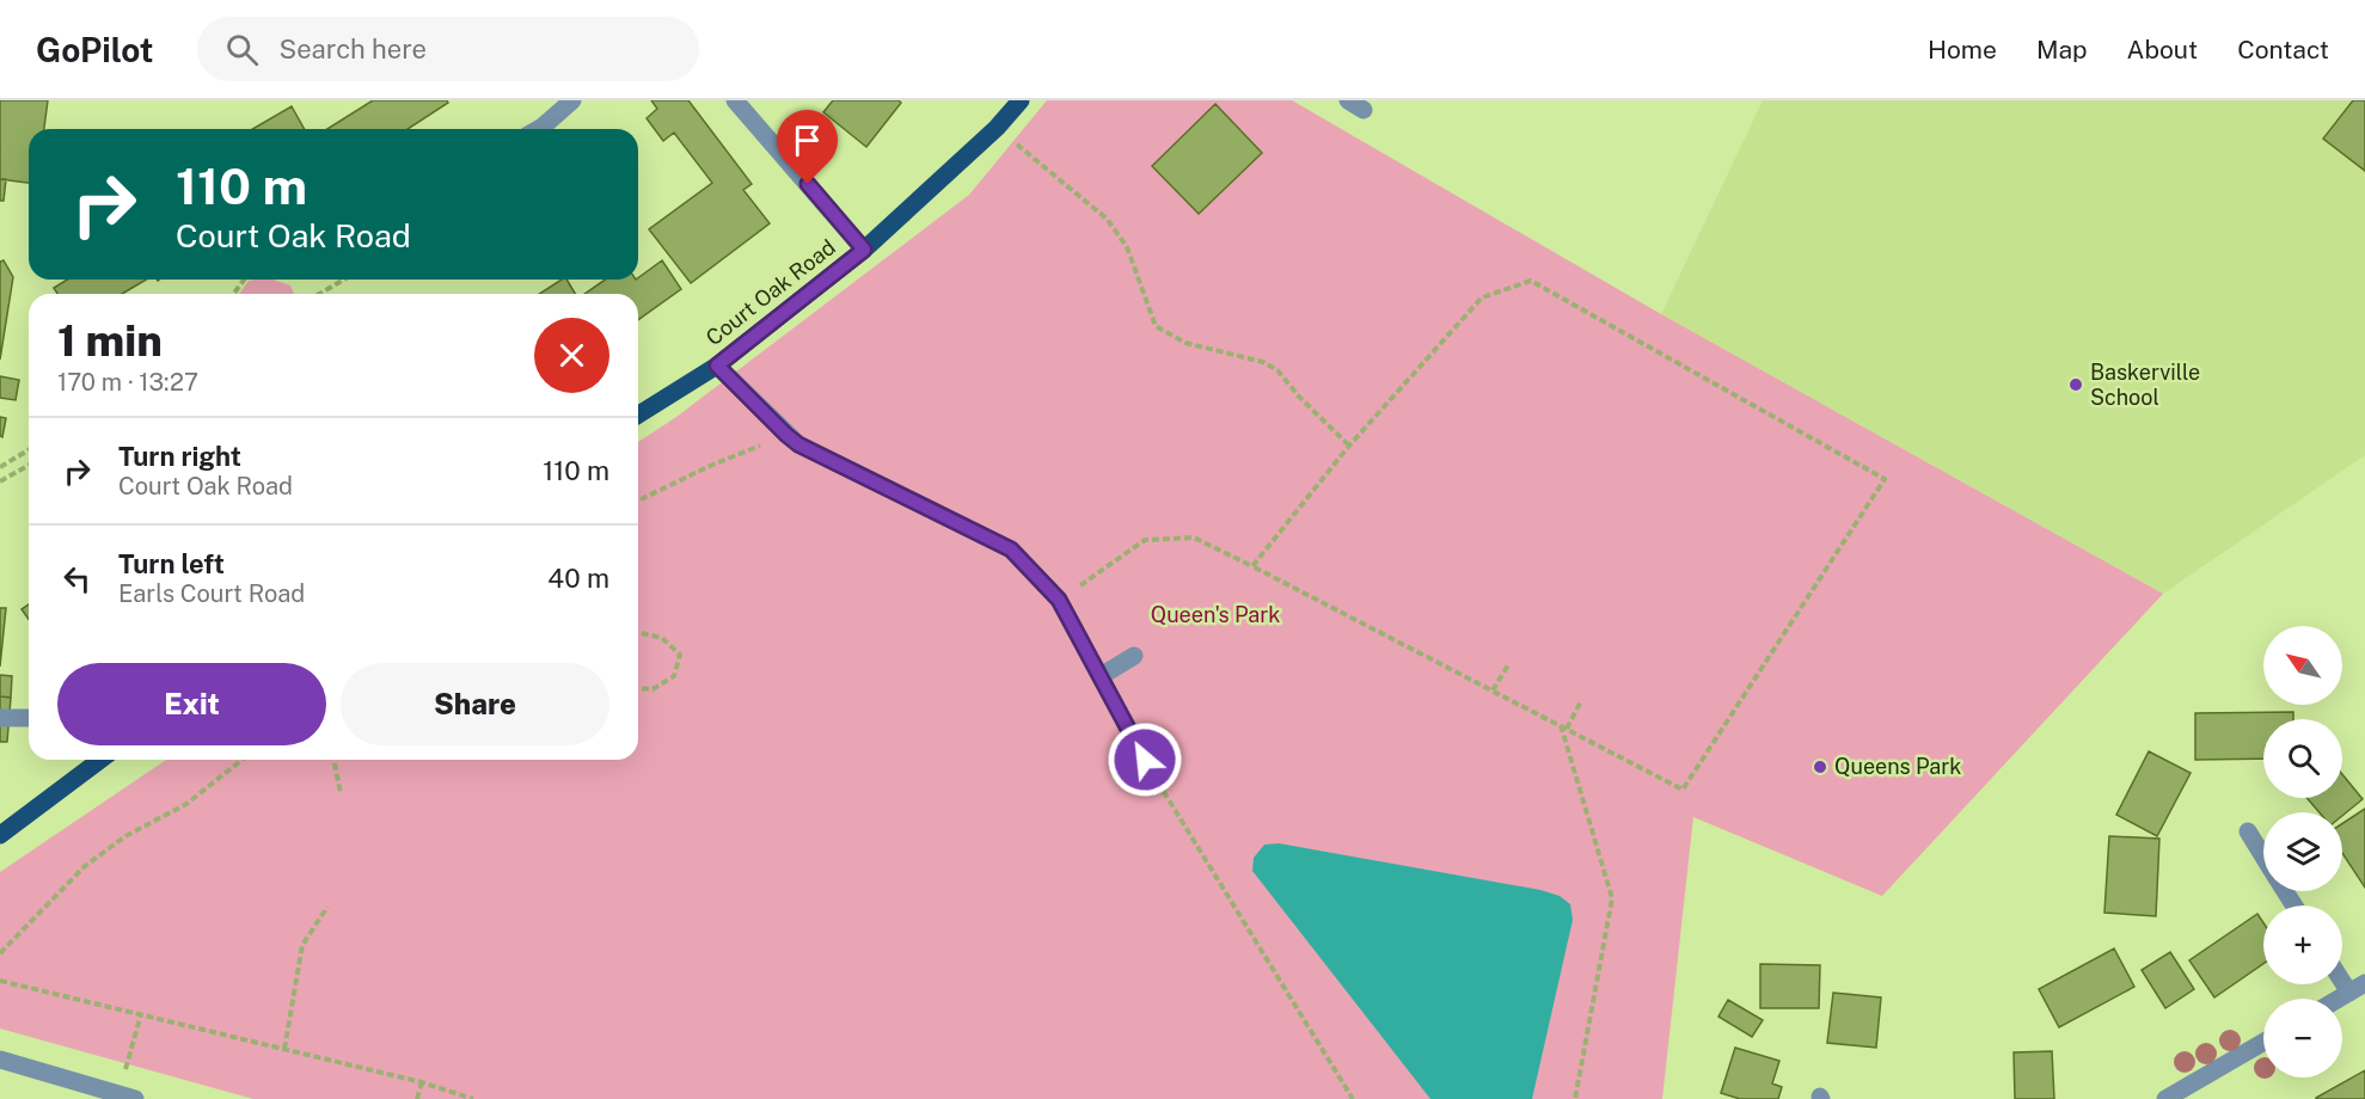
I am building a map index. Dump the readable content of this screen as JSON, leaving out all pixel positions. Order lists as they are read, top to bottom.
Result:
{
  "streets": {
    "main road": ["Court Oak Road"]
  },
  "parks": ["Queen's Park"],
  "places": ["Baskerville School", "Queens Park"],
  "north": "top left",
  "page": {
    "header": "GoPilot",
    "search": "Search here",
    "nav": [
      "Home",
      "Map",
      "About",
      "Contact"
    ],
    "turn": ["110 m", "Court Oak Road"],
    "heading": ["1 min", "170 m · 13:27"],
    "list": [
      {
        "name": "Turn right",
        "note": "Court Oak Road",
        "value": "110 m"
      },
      {
        "name": "Turn left",
        "note": "Earls Court Road",
        "value": "40 m"
      }
    ],
    "map_buttons": ["+", "−"],
    "buttons": ["Exit", "Share"]
  }
}
